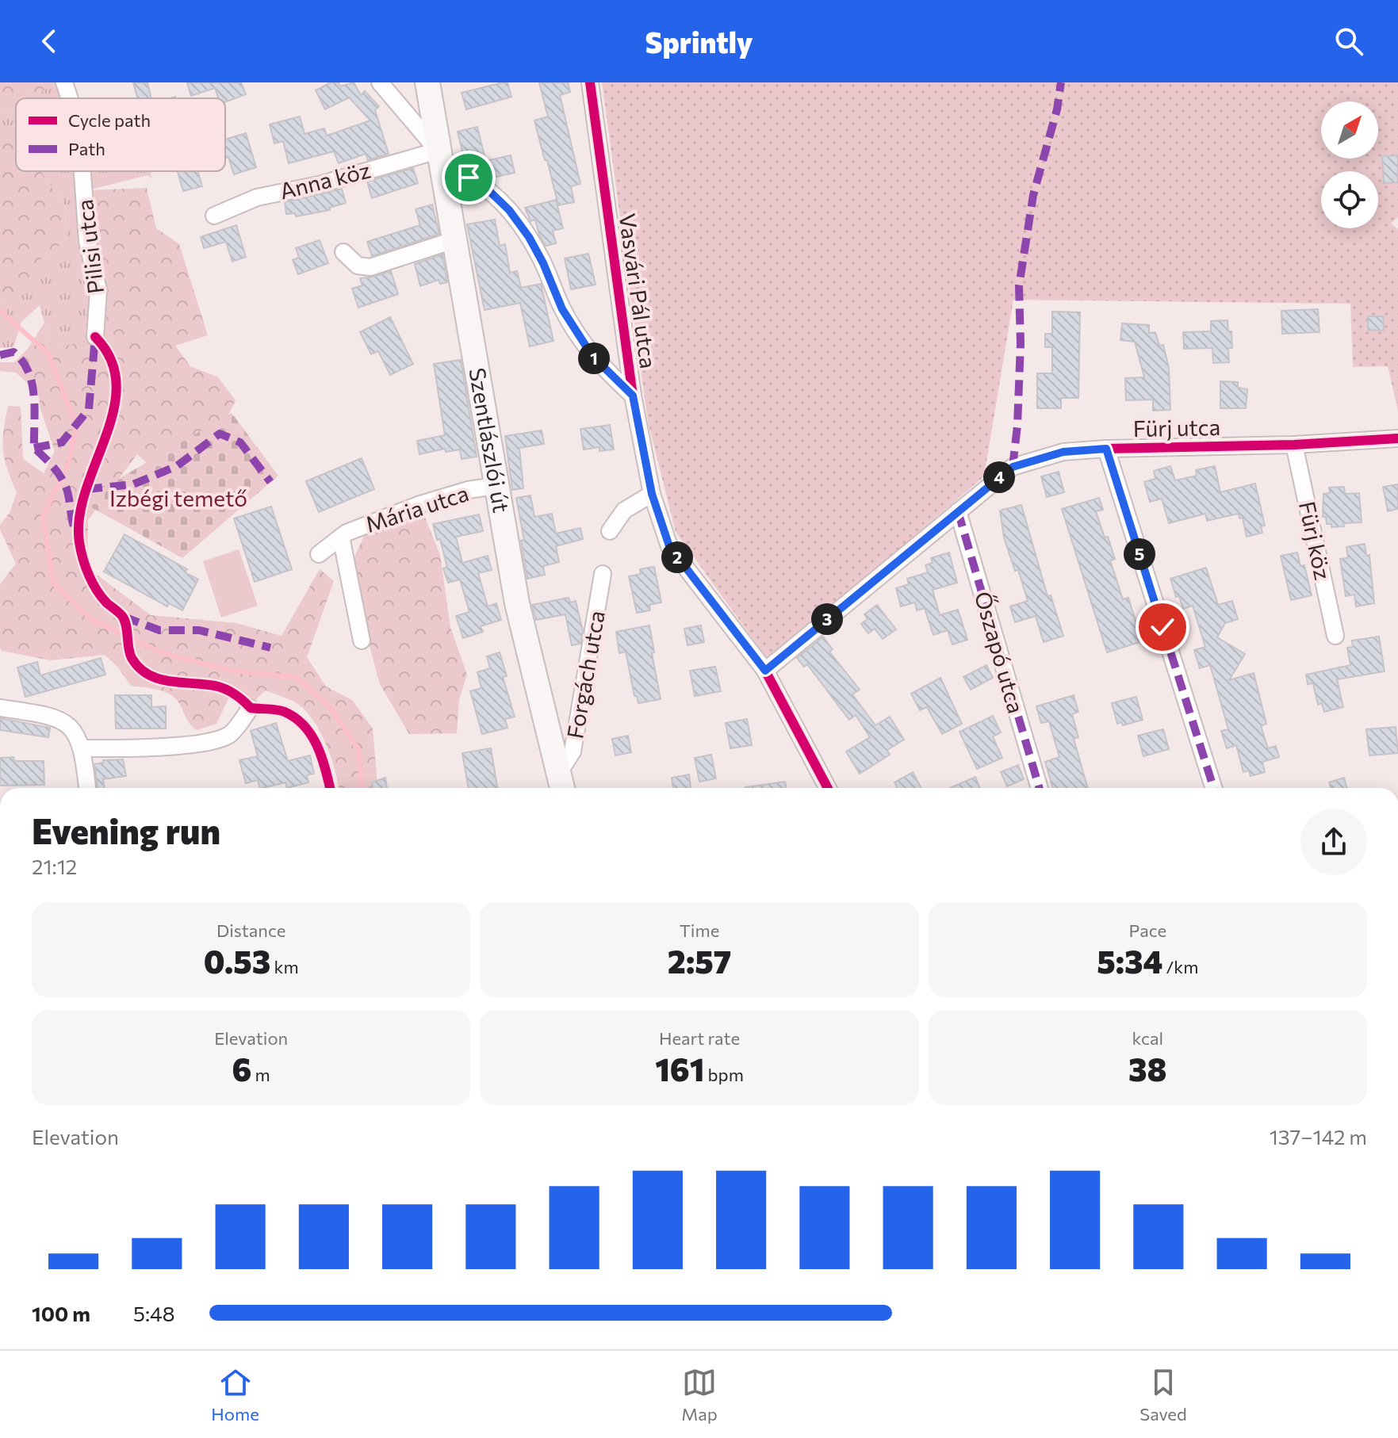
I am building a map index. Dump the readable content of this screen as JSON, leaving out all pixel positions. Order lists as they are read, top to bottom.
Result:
{
  "streets": {
    "main road": ["Szentlászlói út"],
    "street": [
      "Anna köz",
      "Pilisi utca",
      "Vasvári Pál utca",
      "Fürj utca",
      "Mária utca",
      "Fürj köz",
      "Őszapó utca",
      "Forgách utca"
    ]
  },
  "crossings": [
    ["Anna köz", "Szentlászlói út"],
    ["Vasvári Pál utca", "Fürj utca"],
    ["Fürj utca", "Fürj köz"],
    ["Fürj utca", "Őszapó utca"],
    ["Szentlászlói út", "Mária utca"],
    ["Szentlászlói út", "Forgách utca"]
  ],
  "parks": ["Izbégi temető"],
  "legend": ["Cycle path", "Path"],
  "north": "top right",
  "page": {
    "header": "Sprintly",
    "pins": [
      "1",
      "4",
      "5",
      "2",
      "3"
    ],
    "heading": ["Evening run", "21:12"],
    "stats": [
      ["Distance", "0.53 km"],
      ["Time", "2:57"],
      ["Pace", "5:34 /km"],
      ["Elevation", "6 m"],
      ["Heart rate", "161 bpm"],
      ["kcal", "38"]
    ],
    "chart": ["Elevation", "137–142 m"],
    "list": [
      {
        "name": "100 m",
        "note": "5:48"
      }
    ],
    "tabs": ["Home", "Map", "Saved"]
  }
}
